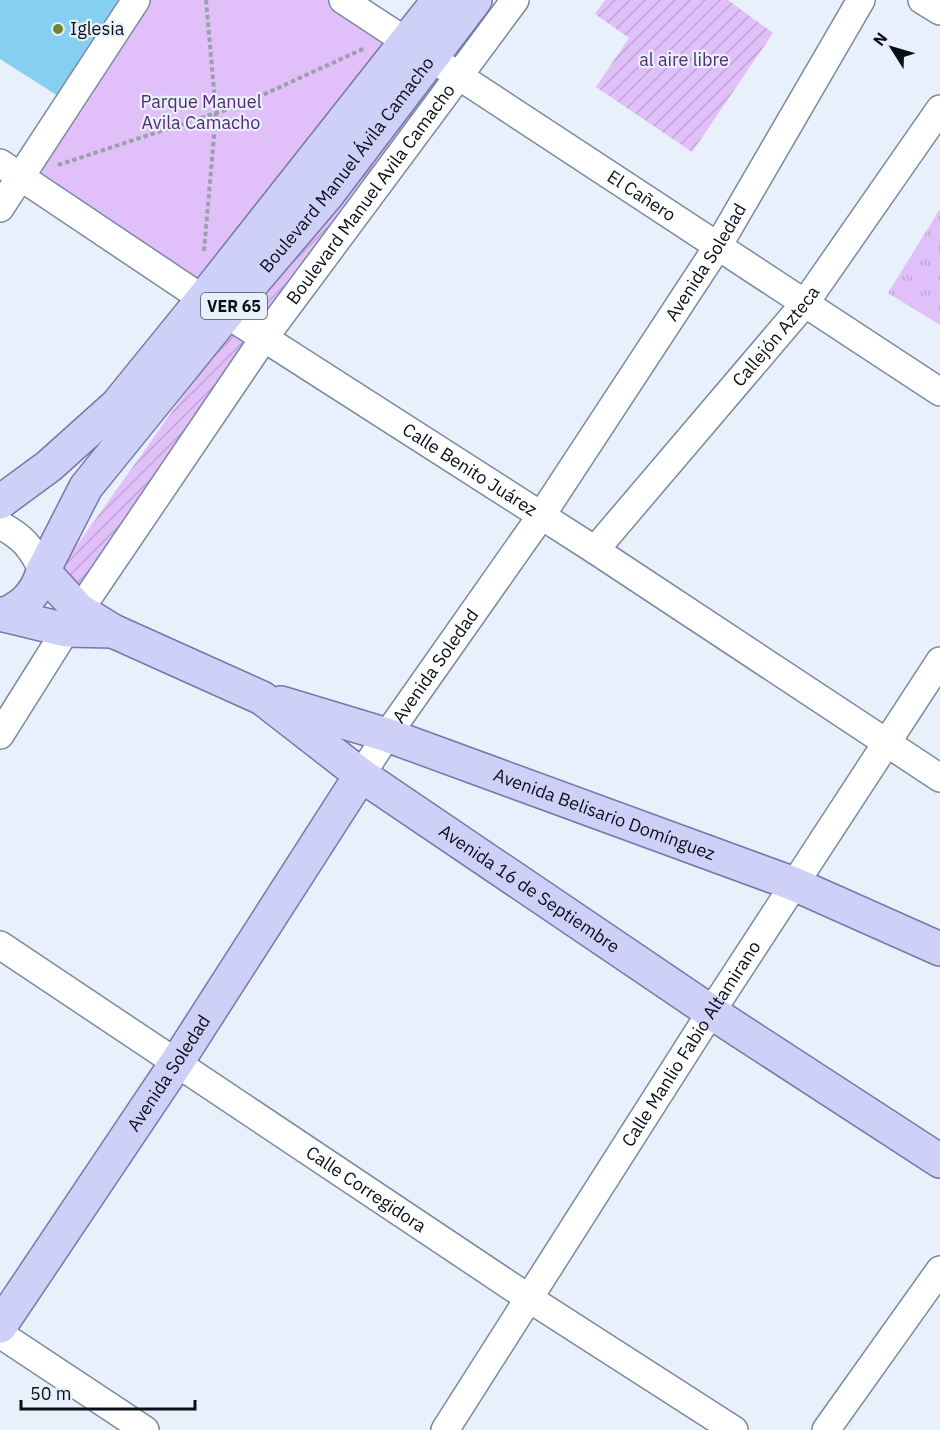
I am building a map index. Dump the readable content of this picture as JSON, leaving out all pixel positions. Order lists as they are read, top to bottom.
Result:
{
  "streets": {
    "main road": [
      "Boulevard Manuel Ávila Camacho",
      "Avenida Soledad",
      "VER 65",
      "Avenida Belisario Domínguez",
      "Avenida 16 de Septiembre"
    ],
    "street": [
      "Boulevard Manuel Avila Camacho",
      "El Cañero",
      "Callejón Azteca",
      "Calle Benito Juárez",
      "Calle Manlio Fabio Altamirano",
      "Calle Corregidora"
    ]
  },
  "crossings": [
    ["Boulevard Manuel Ávila Camacho", "El Cañero"],
    ["Boulevard Manuel Ávila Camacho", "Calle Benito Juárez"],
    ["Boulevard Manuel Ávila Camacho", "Avenida 16 de Septiembre"],
    ["Boulevard Manuel Avila Camacho", "El Cañero"],
    ["Boulevard Manuel Avila Camacho", "Calle Benito Juárez"],
    ["Boulevard Manuel Avila Camacho", "Avenida 16 de Septiembre"],
    ["El Cañero", "Avenida Soledad"],
    ["El Cañero", "Callejón Azteca"],
    ["Avenida Soledad", "Calle Benito Juárez"],
    ["Avenida Soledad", "Avenida Belisario Domínguez"],
    ["Avenida Soledad", "Avenida 16 de Septiembre"],
    ["Avenida Soledad", "Calle Corregidora"],
    ["Callejón Azteca", "Calle Benito Juárez"],
    ["Calle Benito Juárez", "Calle Manlio Fabio Altamirano"],
    ["Avenida Belisario Domínguez", "Avenida 16 de Septiembre"],
    ["Avenida Belisario Domínguez", "Calle Manlio Fabio Altamirano"],
    ["Avenida 16 de Septiembre", "Calle Manlio Fabio Altamirano"],
    ["Calle Manlio Fabio Altamirano", "Calle Corregidora"]
  ],
  "parks": ["al aire libre", "Parque Manuel Avila Camacho"],
  "places": ["Iglesia"],
  "scale_bar": "50 m",
  "north": "top left"
}
